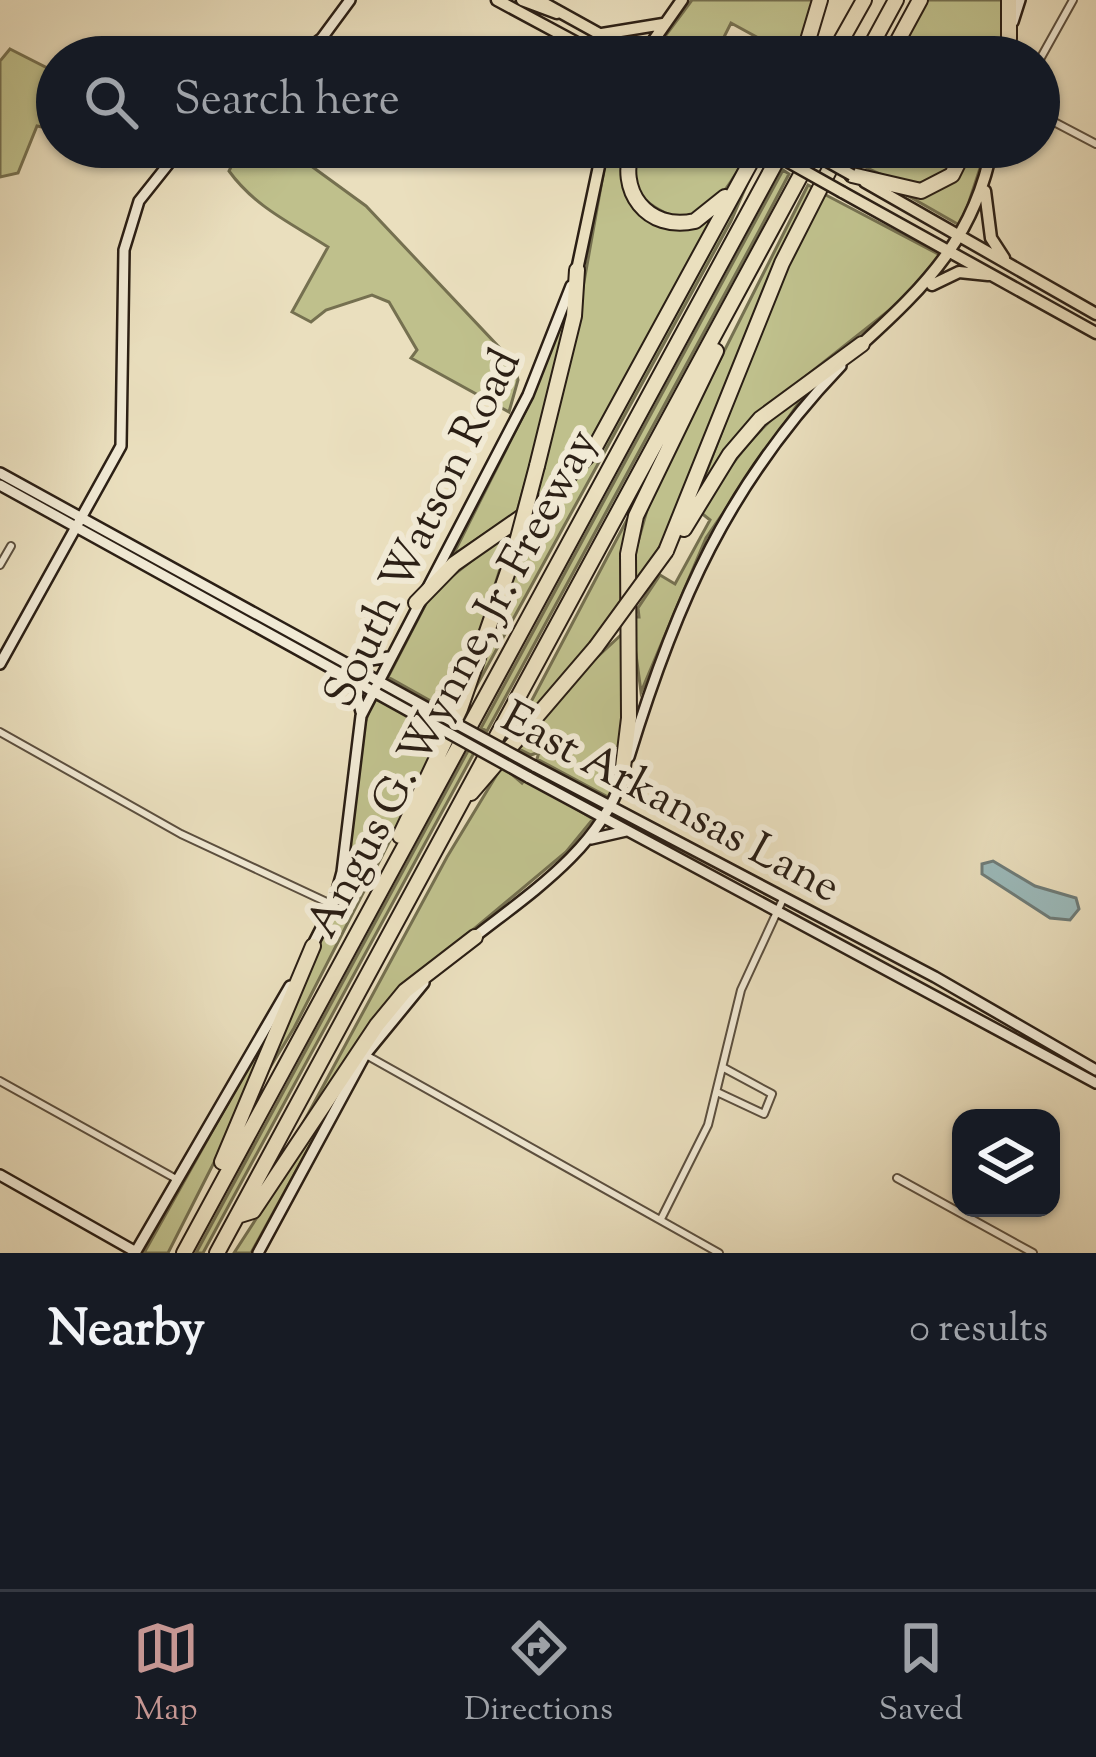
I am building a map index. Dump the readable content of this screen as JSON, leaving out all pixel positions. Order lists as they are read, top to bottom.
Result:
{
  "streets": {
    "highway": ["Angus G. Wynne, Jr. Freeway"],
    "main road": ["South Watson Road", "East Arkansas Lane"]
  },
  "crossings": [
    ["South Watson Road", "East Arkansas Lane"]
  ],
  "page": {
    "search": "Search here",
    "heading": ["Nearby", "0 results"],
    "nav": ["Map", "Directions", "Saved"]
  }
}
